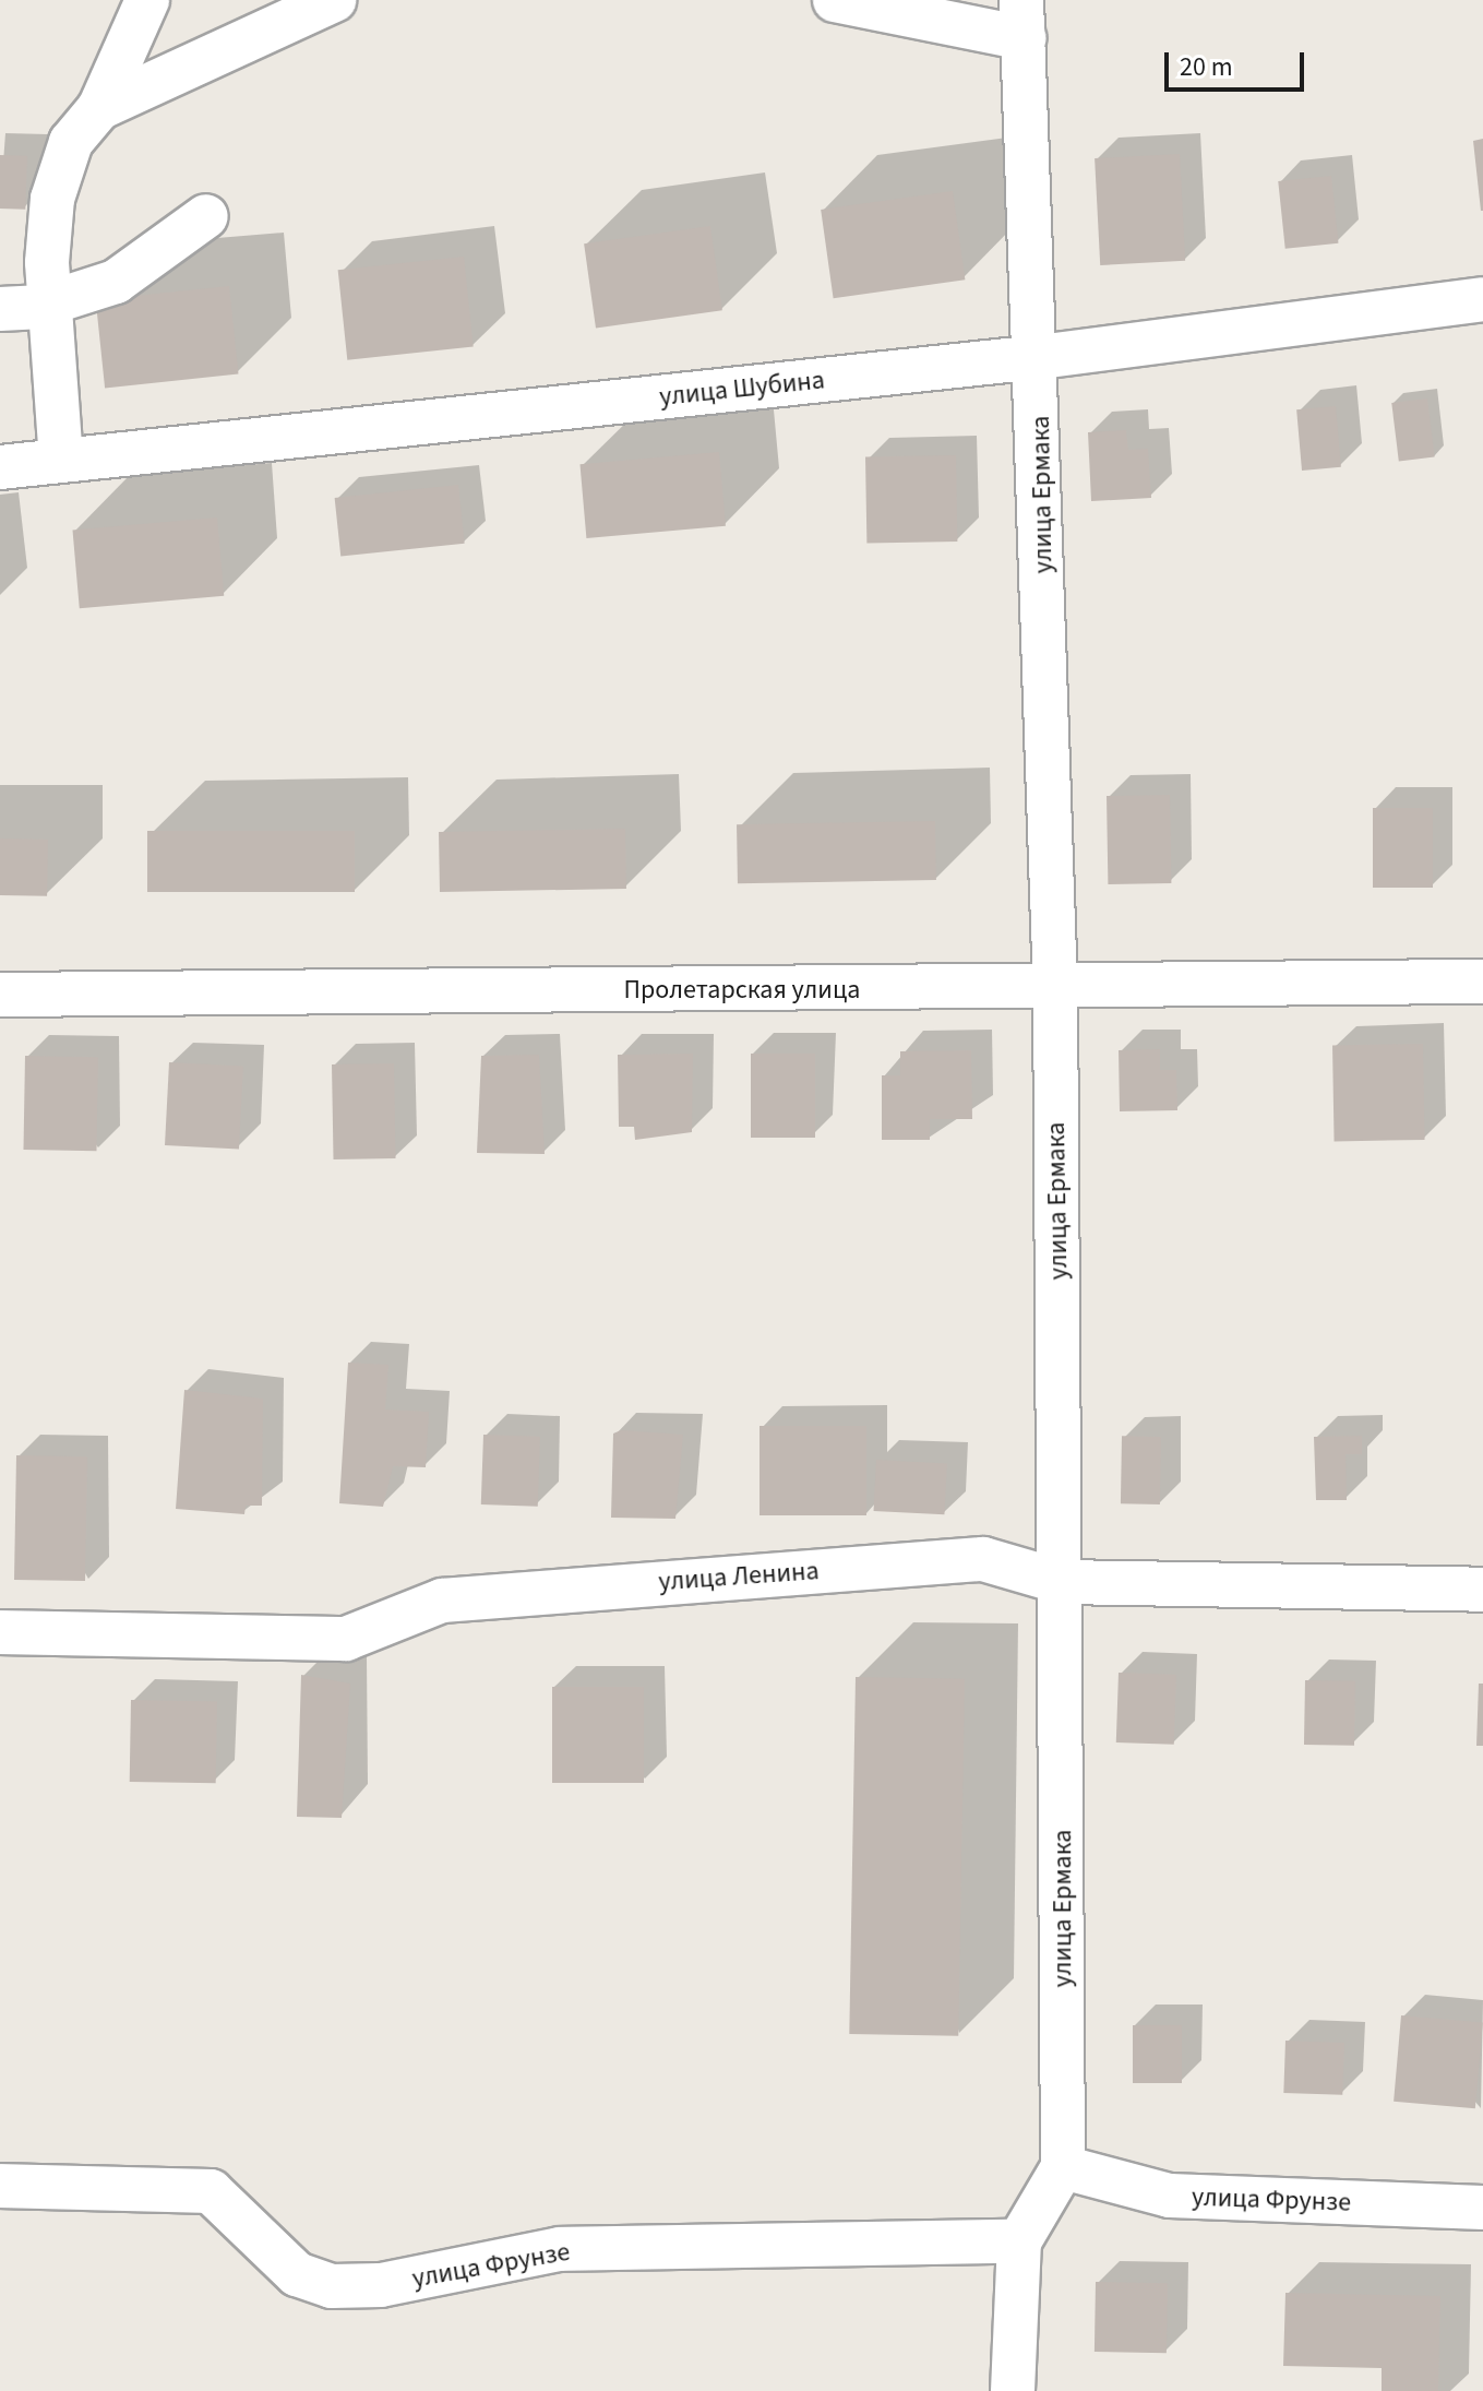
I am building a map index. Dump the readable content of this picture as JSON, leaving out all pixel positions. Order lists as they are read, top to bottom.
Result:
{
  "streets": {
    "street": [
      "улица Шубина",
      "улица Ермака",
      "Пролетарская улица",
      "улица Ленина",
      "улица Фрунзе"
    ]
  },
  "crossings": [
    ["улица Шубина", "улица Ермака"],
    ["улица Ермака", "Пролетарская улица"],
    ["улица Ермака", "улица Ленина"],
    ["улица Ермака", "улица Фрунзе"]
  ],
  "scale_bar": "20 m"
}
